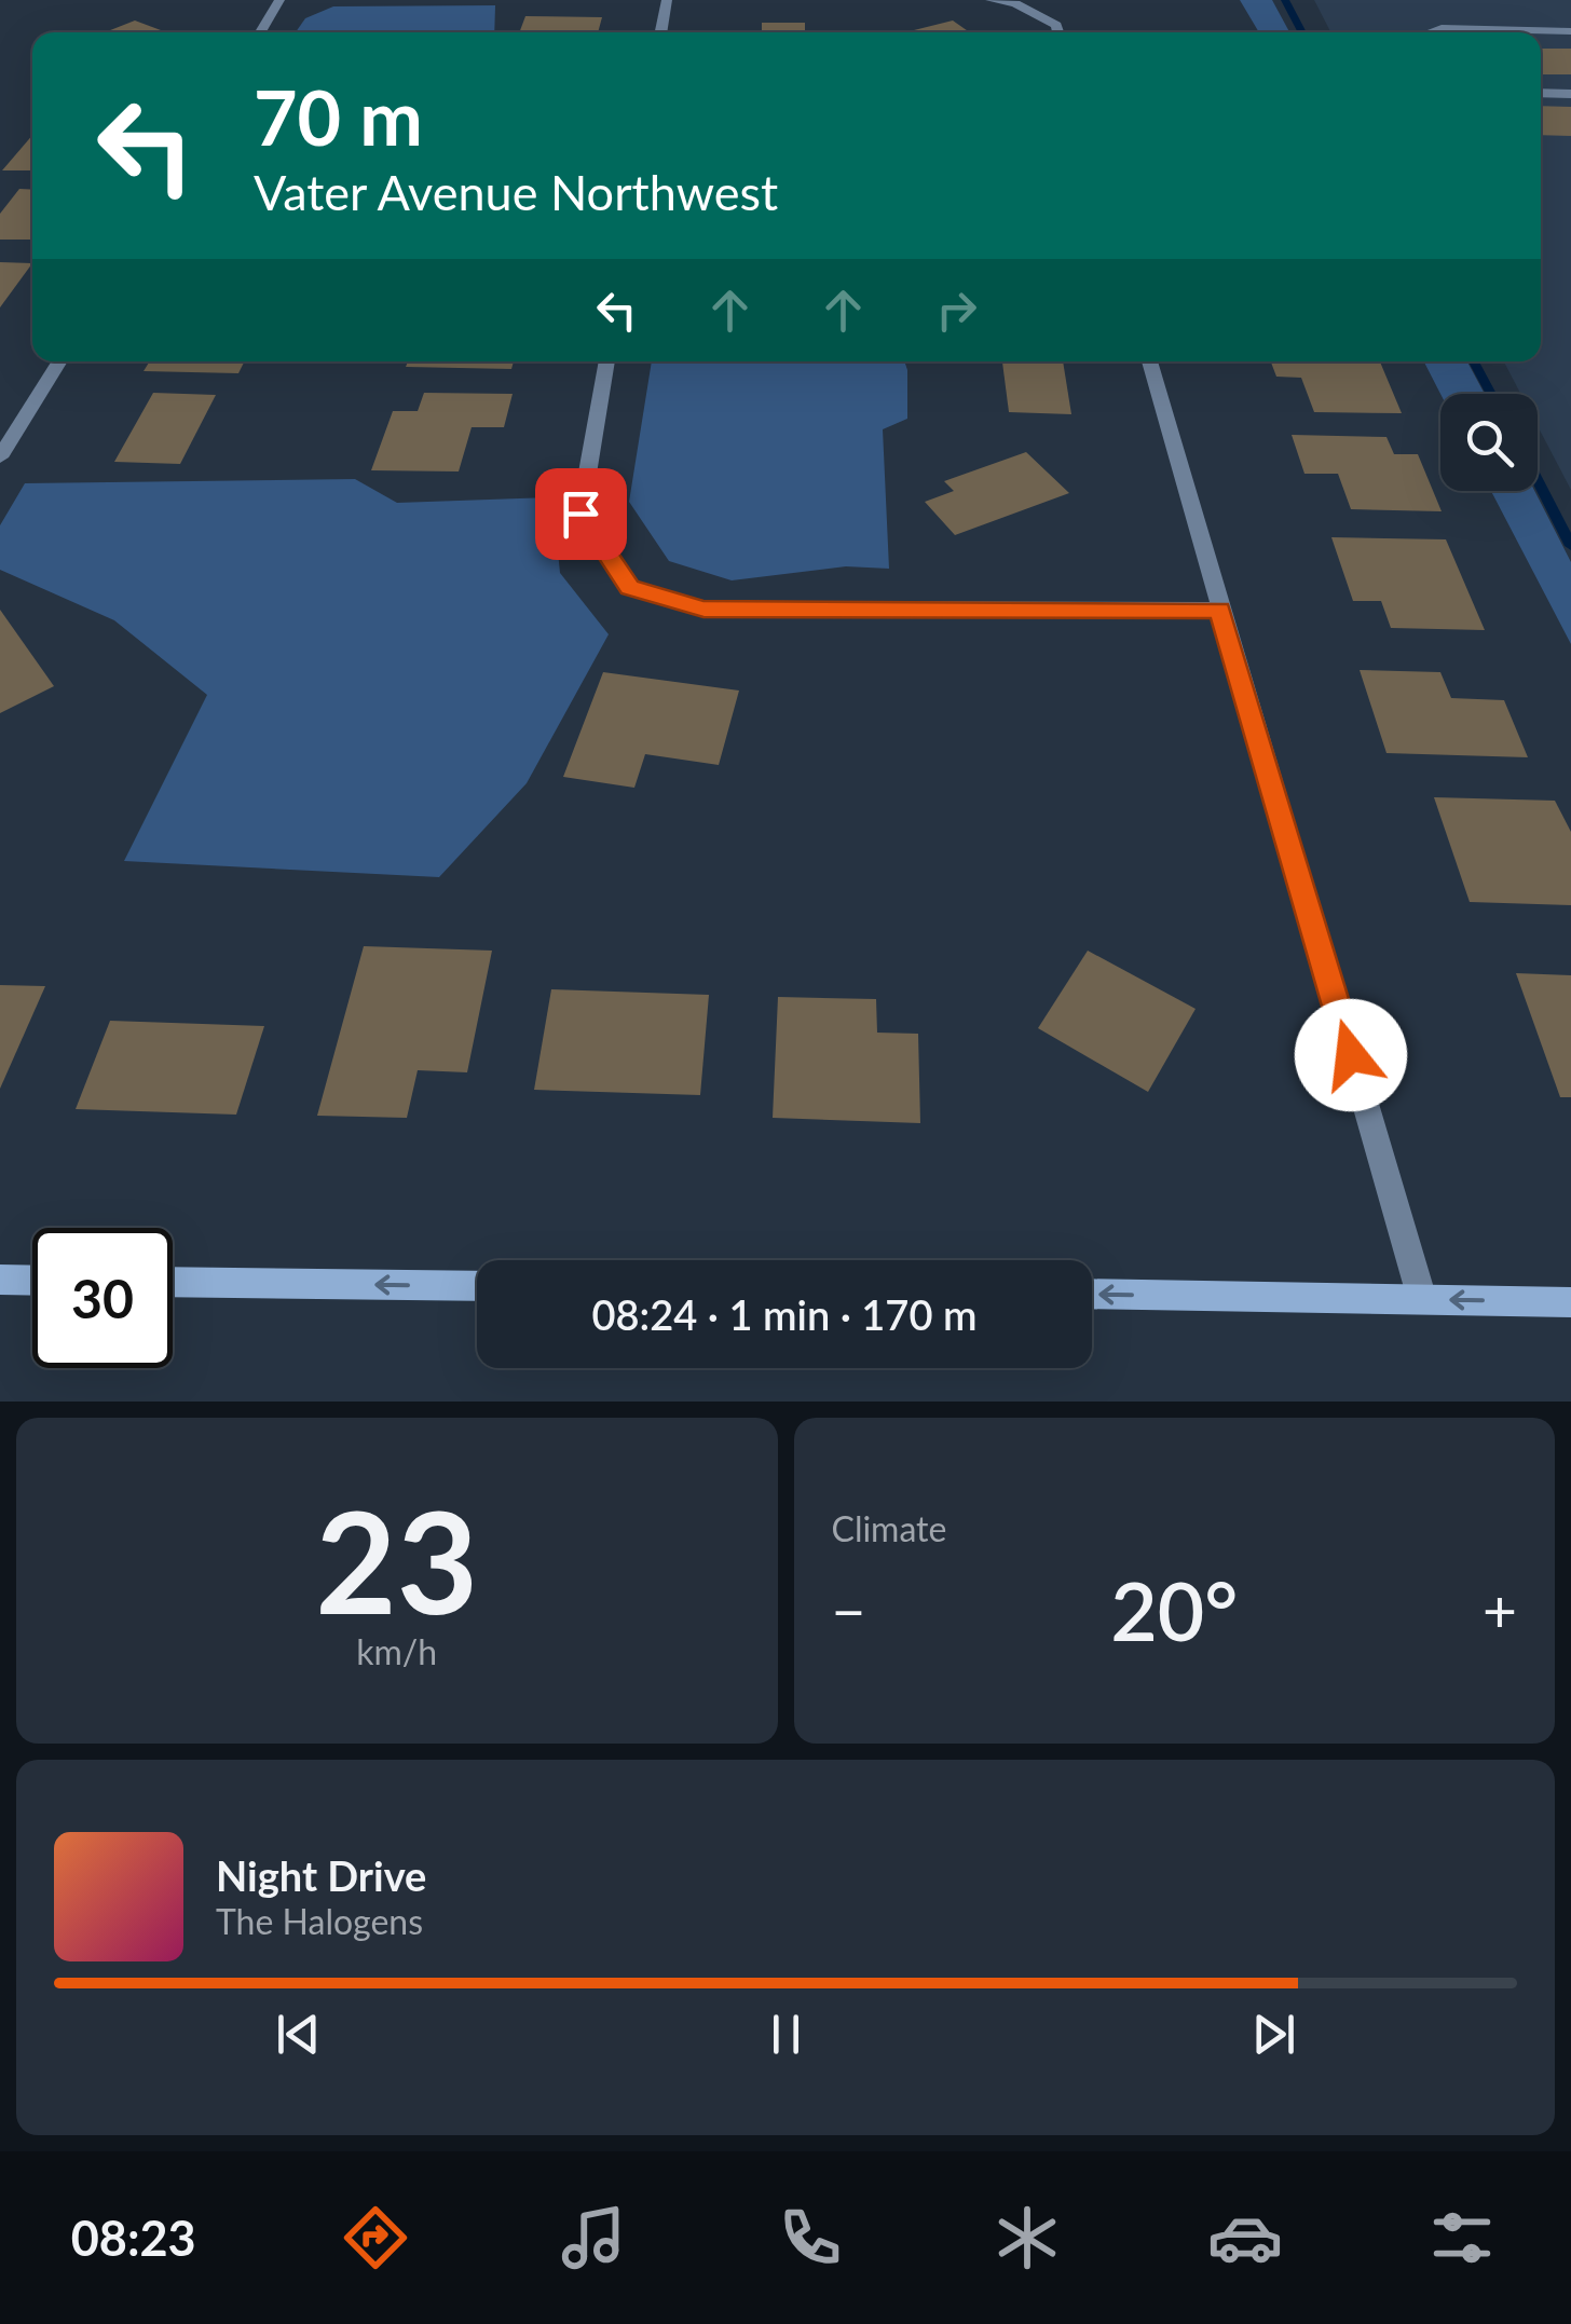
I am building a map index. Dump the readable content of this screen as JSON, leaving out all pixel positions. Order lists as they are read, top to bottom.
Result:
{
  "page": {
    "turn": ["70 m", "Vater Avenue Northwest"],
    "limit": "30",
    "trip": "08:24 · 1 min · 170 m",
    "tile": [
      ["23", "km/h"],
      "Climate"
    ],
    "heat": ["−", "20°", "+"],
    "song": ["Night Drive", "The Halogens"],
    "tabs": "08:23"
  }
}
